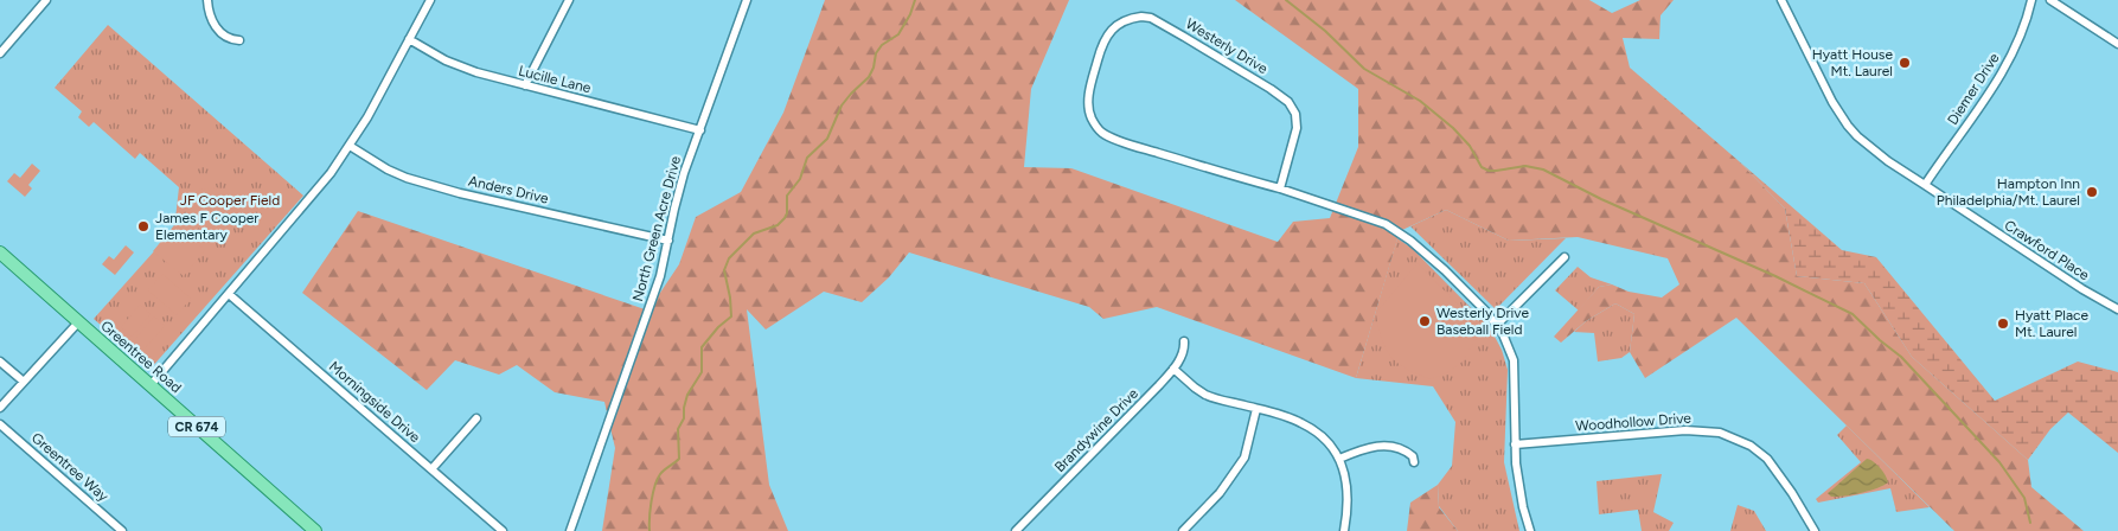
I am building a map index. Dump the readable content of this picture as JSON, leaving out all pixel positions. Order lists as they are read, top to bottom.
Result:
{
  "streets": {
    "main road": ["Greentree Road", "CR 674"],
    "street": [
      "Westerly Drive",
      "Lucille Lane",
      "Diemer Drive",
      "Anders Drive",
      "North Green Acre Drive",
      "Crawford Place",
      "Morningside Drive",
      "Woodhollow Drive",
      "Brandywine Drive",
      "Greentree Way"
    ]
  },
  "crossings": [
    ["Westerly Drive", "Woodhollow Drive"],
    ["Lucille Lane", "North Green Acre Drive"],
    ["Diemer Drive", "Crawford Place"],
    ["Anders Drive", "North Green Acre Drive"]
  ],
  "parks": ["JF Cooper Field"],
  "places": [
    "Hyatt House Mt. Laurel",
    "Hampton Inn Philadelphia/Mt. Laurel",
    "James F Cooper Elementary",
    "Westerly Drive Baseball Field",
    "Hyatt Place Mt. Laurel"
  ]
}
